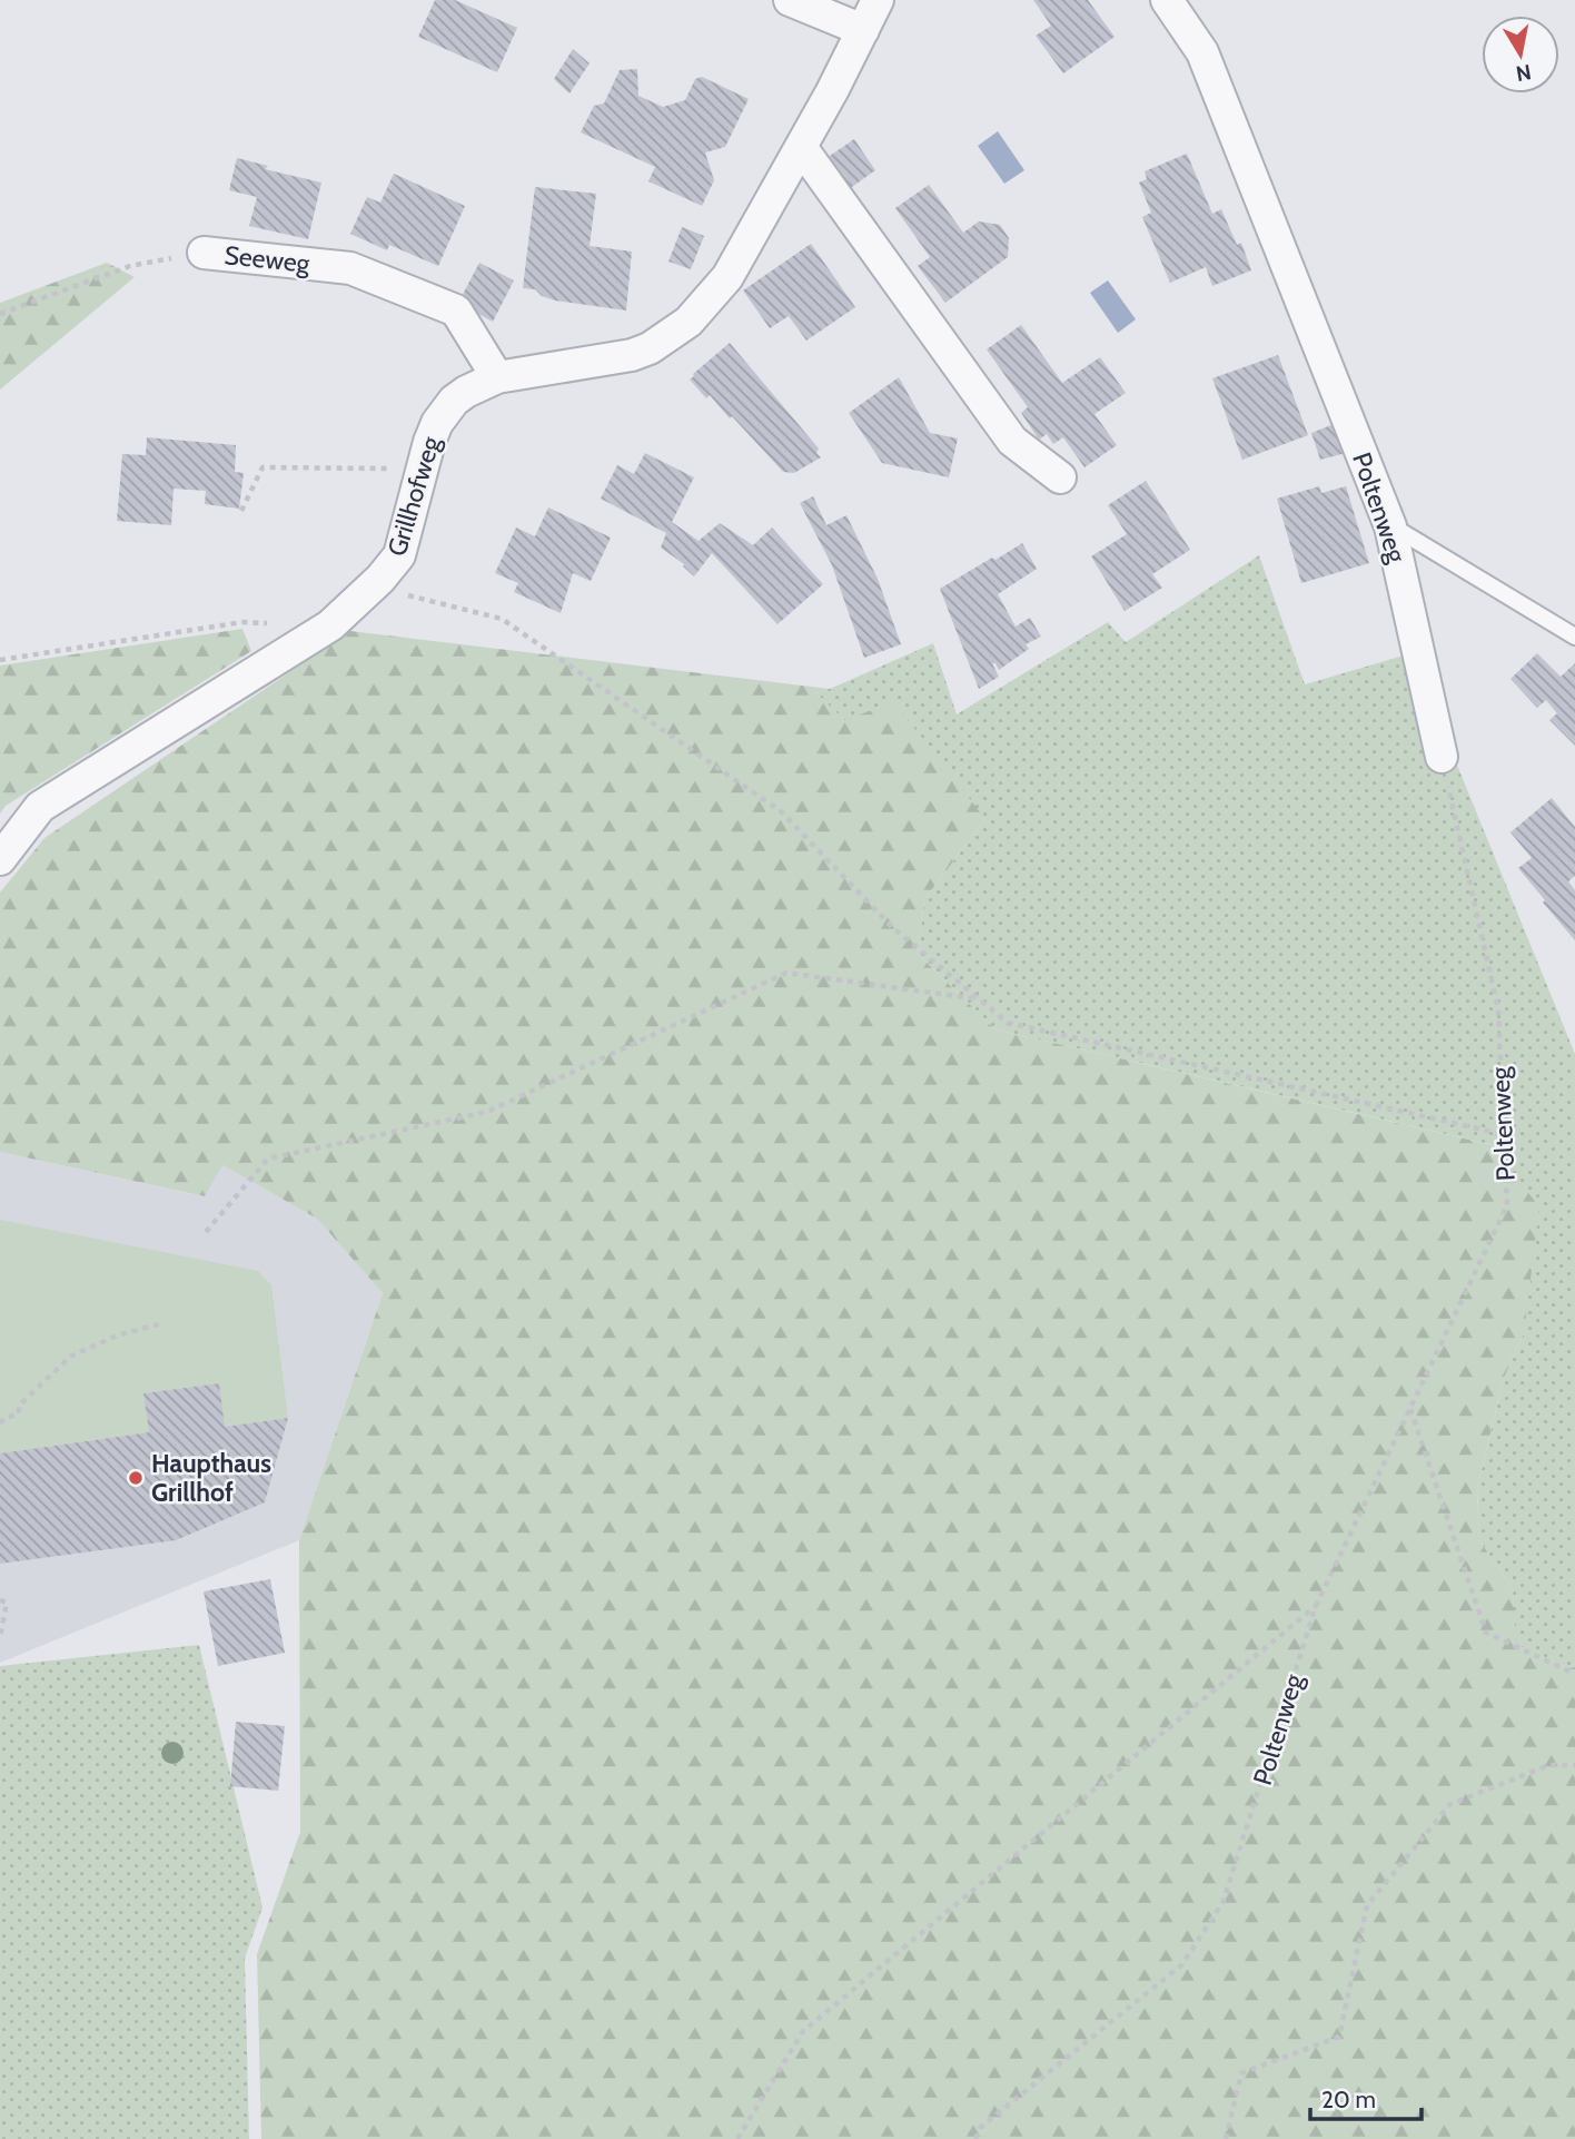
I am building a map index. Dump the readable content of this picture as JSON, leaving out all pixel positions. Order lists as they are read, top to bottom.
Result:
{
  "streets": {
    "street": ["Seeweg", "Grillhofweg", "Poltenweg"]
  },
  "crossings": [
    ["Seeweg", "Grillhofweg"]
  ],
  "places": ["Haupthaus Grillhof"],
  "scale_bar": "20 m",
  "north": "bottom"
}
